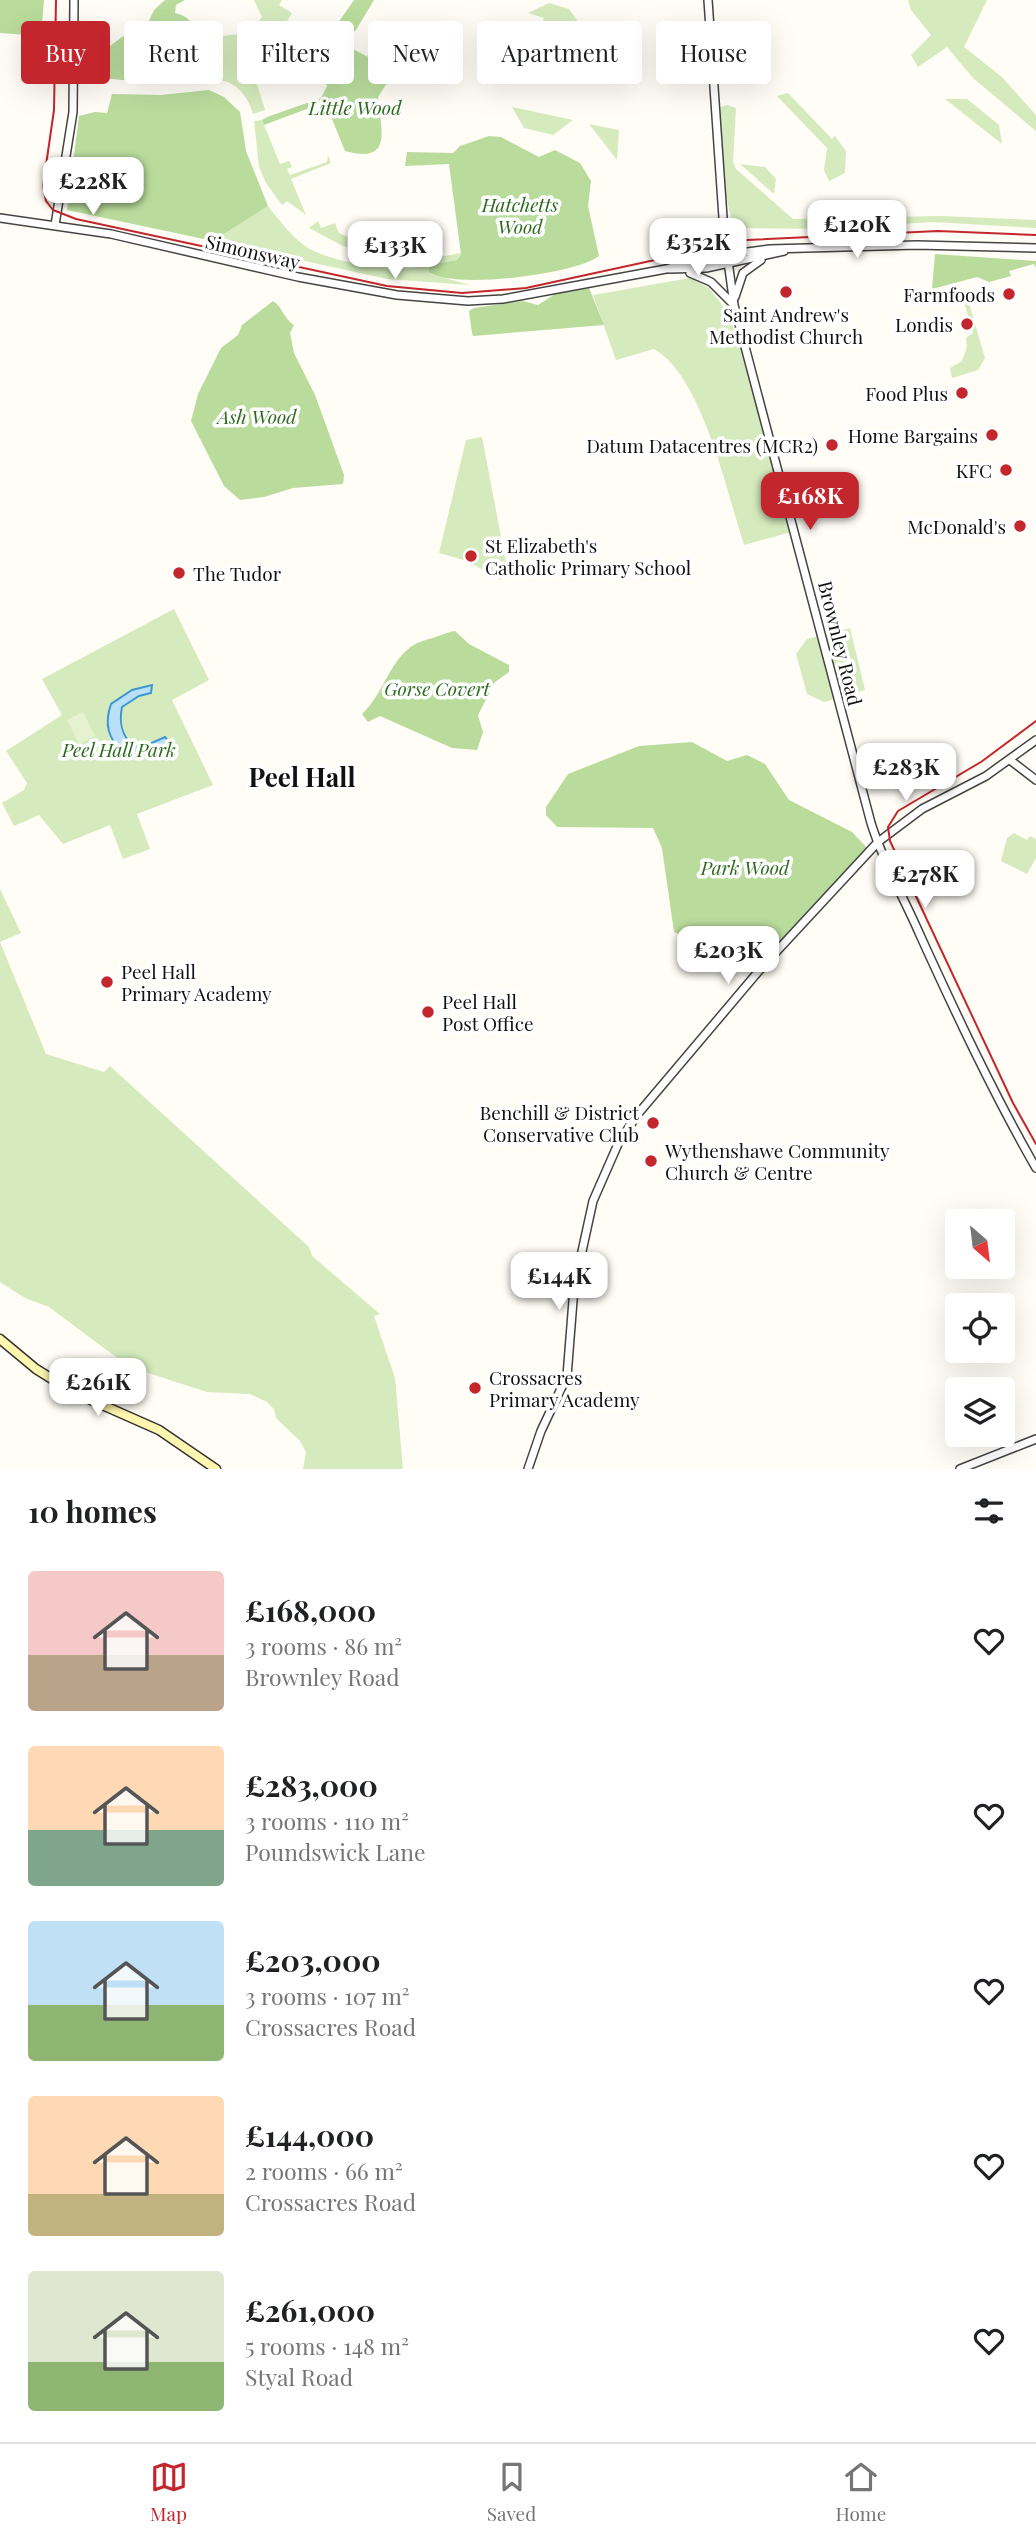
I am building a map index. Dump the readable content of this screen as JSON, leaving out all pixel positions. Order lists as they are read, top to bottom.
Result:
{
  "streets": {
    "street": ["Simonsway", "Brownley Road"]
  },
  "crossings": [
    ["Simonsway", "Brownley Road"]
  ],
  "districts": ["Peel Hall"],
  "parks": [
    "Little Wood",
    "Hatchetts Wood",
    "Ash Wood",
    "Gorse Covert",
    "Peel Hall Park",
    "Park Wood"
  ],
  "places": [
    "Saint Andrew's Methodist Church",
    "Farmfoods",
    "Londis",
    "Food Plus",
    "Home Bargains",
    "Datum Datacentres (MCR2)",
    "KFC",
    "McDonald's",
    "St Elizabeth's Catholic Primary School",
    "The Tudor",
    "Peel Hall Primary Academy",
    "Peel Hall Post Office",
    "Benchill & District Conservative Club",
    "Wythenshawe Community Church & Centre",
    "Crossacres Primary Academy"
  ],
  "north": "bottom right",
  "page": {
    "chip": [
      "Buy",
      "Rent",
      "Filters",
      "New",
      "Apartment",
      "House"
    ],
    "price": [
      "£228K",
      "£120K",
      "£352K",
      "£133K",
      "£168K",
      "£283K",
      "£278K",
      "£203K",
      "£144K",
      "£261K"
    ],
    "heading": "10 homes",
    "list": [
      {
        "name": "£168,000",
        "note": "3 rooms · 86 m² · Brownley Road"
      },
      {
        "name": "£283,000",
        "note": "3 rooms · 110 m² · Poundswick Lane"
      },
      {
        "name": "£203,000",
        "note": "3 rooms · 107 m² · Crossacres Road"
      },
      {
        "name": "£144,000",
        "note": "2 rooms · 66 m² · Crossacres Road"
      },
      {
        "name": "£261,000",
        "note": "5 rooms · 148 m² · Styal Road"
      }
    ],
    "tabs": ["Map", "Saved", "Home"]
  }
}
